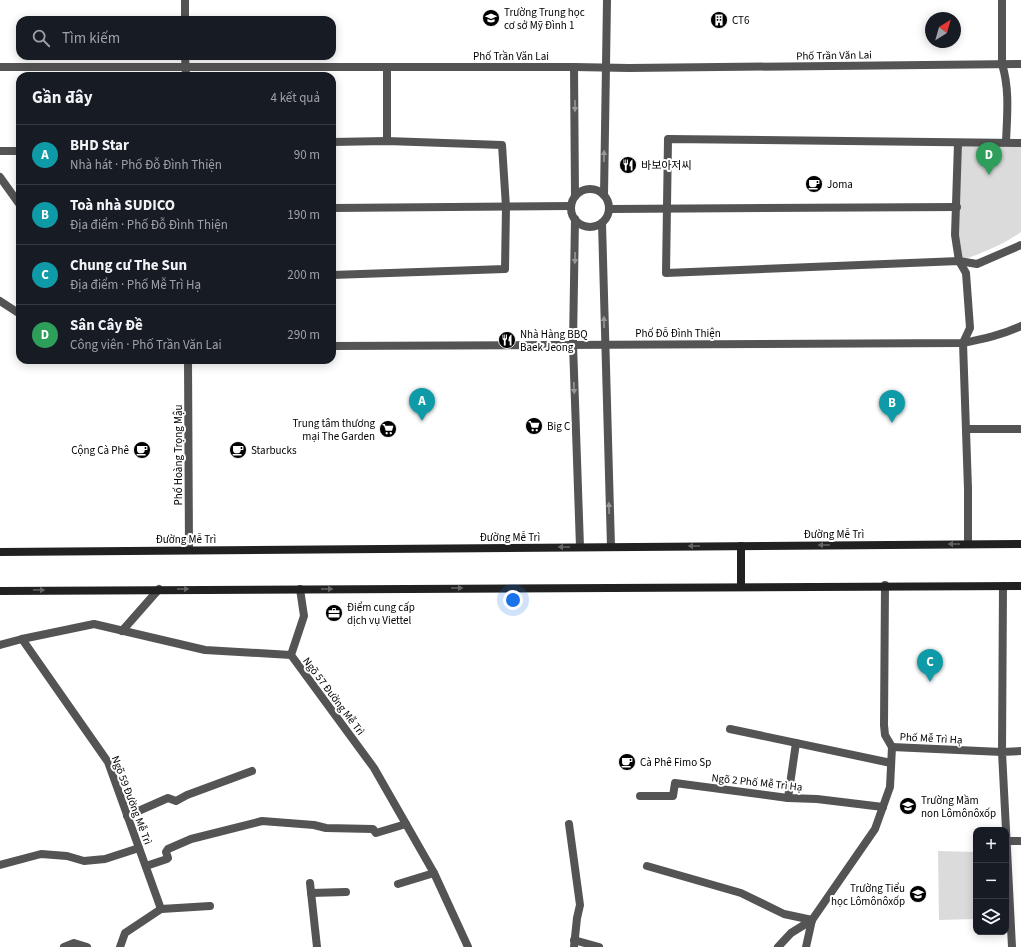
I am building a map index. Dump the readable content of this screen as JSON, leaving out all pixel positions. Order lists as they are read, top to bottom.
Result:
{
  "streets": {
    "main road": ["Đường Mễ Trì"],
    "street": [
      "Phố Trần Văn Lai",
      "Phố Đỗ Đình Thiện",
      "Phố Hoàng Trọng Mậu",
      "Ngõ 57 Đường Mễ Trì",
      "Phố Mễ Trì Hạ",
      "Ngõ 2 Phố Mễ Trì Hạ",
      "Ngõ 59 Đường Mễ Trì"
    ]
  },
  "crossings": [
    ["Phố Hoàng Trọng Mậu", "Đường Mễ Trì"],
    ["Ngõ 57 Đường Mễ Trì", "Ngõ 59 Đường Mễ Trì"],
    ["Phố Mễ Trì Hạ", "Ngõ 2 Phố Mễ Trì Hạ"]
  ],
  "places": {
    "school or university": ["Trường Trung học cơ sở Mỹ Đình 1", "Trường Mầm non Lômônôxốp", "Trường Tiểu học Lômônôxốp"],
    "building": ["CT6"],
    "restaurant": ["바보아저씨", "Nhà Hàng BBQ Baek Jeong"],
    "cafe": [
      "Joma",
      "Cộng Cà Phê",
      "Starbucks",
      "Cà Phê Fimo Sp"
    ],
    "supermarket": ["Big C", "Trung tâm thương mại The Garden"],
    "office": ["Điểm cung cấp dịch vụ Viettel"]
  },
  "north": "top right",
  "page": {
    "search": "Tìm kiếm",
    "heading": ["Gần đây", "4 kết quả"],
    "list": [
      {
        "mark": "A",
        "name": "BHD Star",
        "note": "Nhà hát · Phố Đỗ Đình Thiện",
        "value": "90 m"
      },
      {
        "mark": "B",
        "name": "Toà nhà SUDICO",
        "note": "Địa điểm · Phố Đỗ Đình Thiện",
        "value": "190 m"
      },
      {
        "mark": "C",
        "name": "Chung cư The Sun",
        "note": "Địa điểm · Phố Mễ Trì Hạ",
        "value": "200 m"
      },
      {
        "mark": "D",
        "name": "Sân Cây Đề",
        "note": "Công viên · Phố Trần Văn Lai",
        "value": "290 m"
      }
    ],
    "pins": [
      "D",
      "A",
      "B",
      "C"
    ],
    "map_buttons": ["+", "−"]
  }
}
